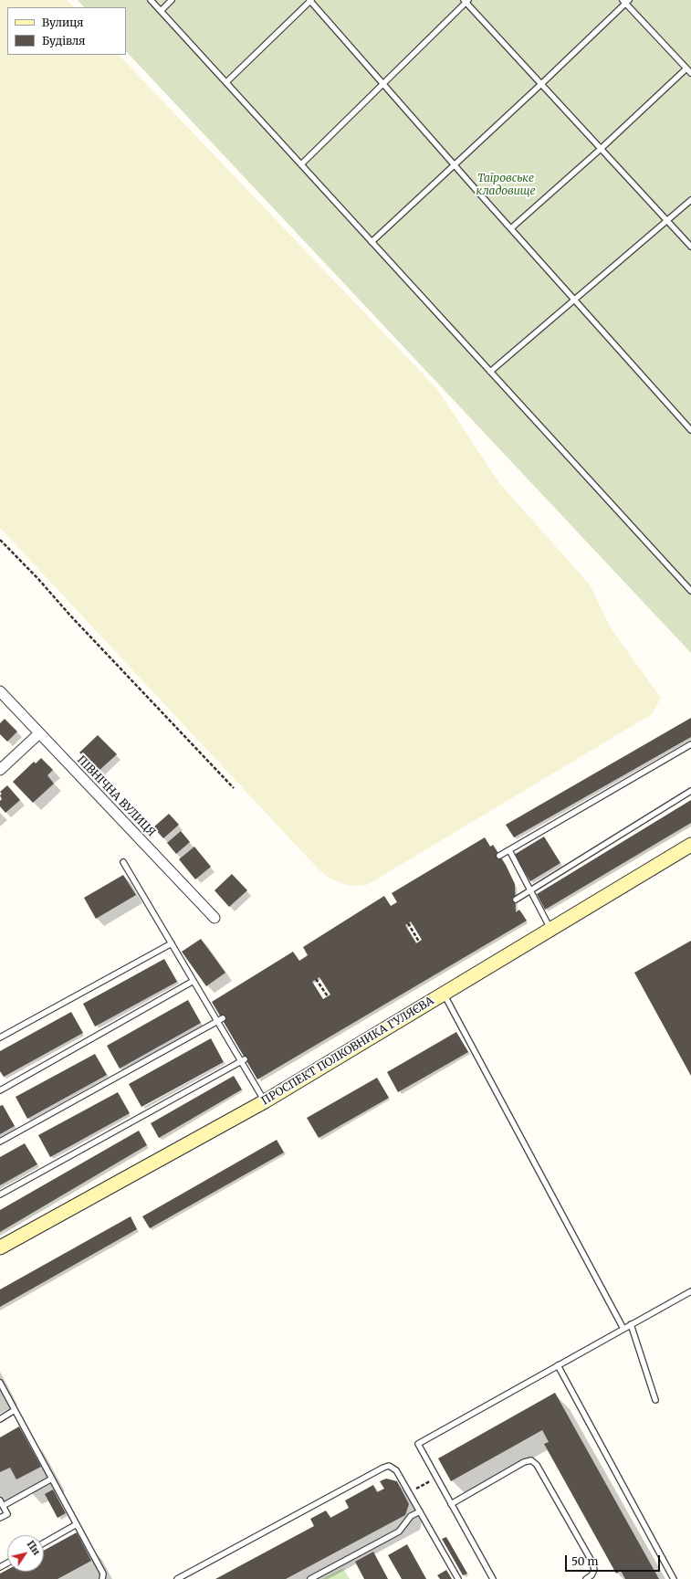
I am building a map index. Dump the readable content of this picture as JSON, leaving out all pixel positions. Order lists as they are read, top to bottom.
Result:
{
  "streets": {
    "main road": ["ПРОСПЕКТ ПОЛКОВНИКА ГУЛЯЄВА"],
    "street": ["ПІВНІЧНА ВУЛИЦЯ"]
  },
  "parks": ["Таїровське кладовище"],
  "legend": ["Вулиця", "Будівля"],
  "scale_bar": "50 m",
  "north": "top right"
}
